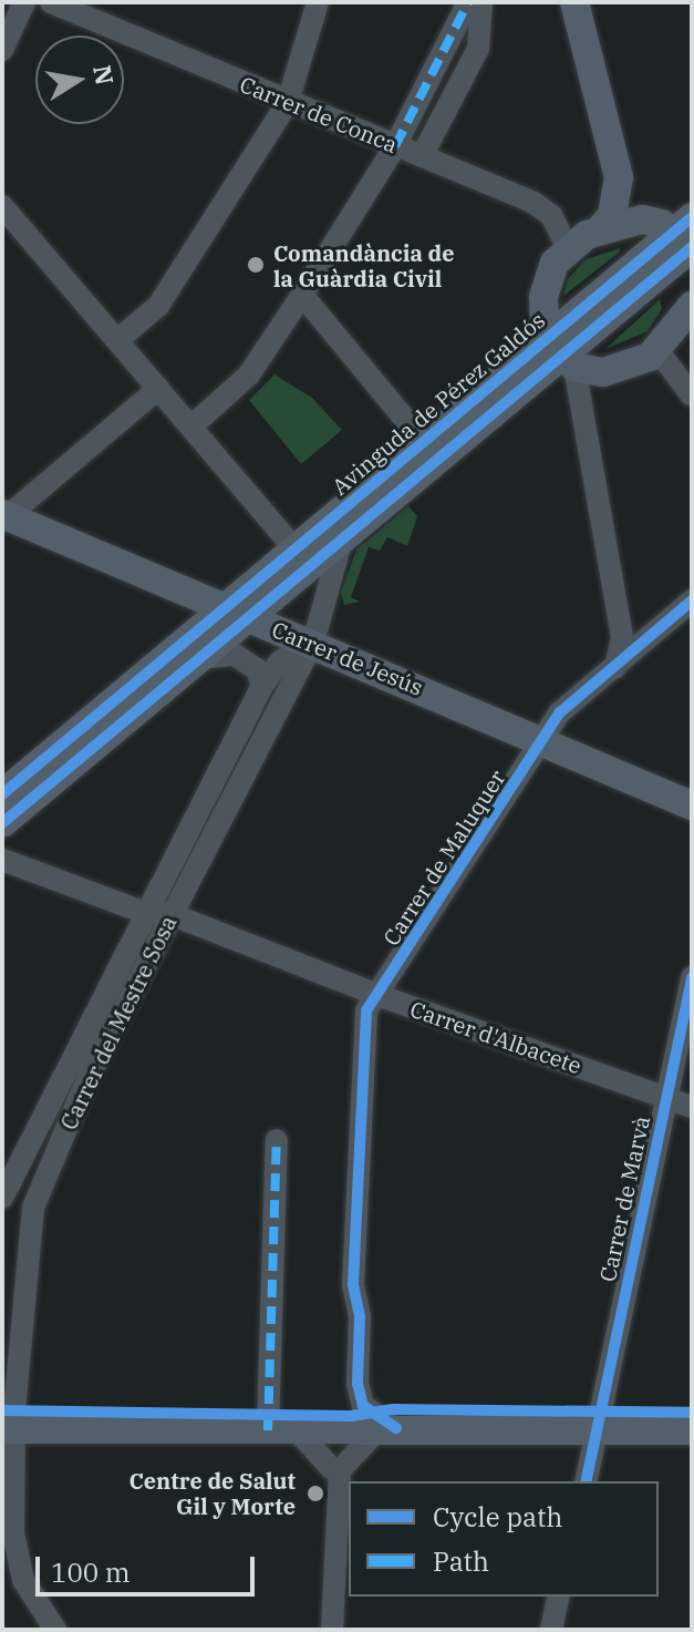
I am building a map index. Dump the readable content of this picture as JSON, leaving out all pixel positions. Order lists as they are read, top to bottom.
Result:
{
  "streets": {
    "main road": ["Avinguda de Pérez Galdós", "Carrer de Jesús"],
    "street": [
      "Carrer de Conca",
      "Carrer de Maluquer",
      "Carrer del Mestre Sosa",
      "Carrer d'Albacete",
      "Carrer de Marvà"
    ]
  },
  "crossings": [
    ["Carrer de Conca", "Avinguda de Pérez Galdós"],
    ["Avinguda de Pérez Galdós", "Carrer de Jesús"],
    ["Avinguda de Pérez Galdós", "Carrer del Mestre Sosa"],
    ["Carrer de Jesús", "Carrer de Maluquer"],
    ["Carrer de Jesús", "Carrer del Mestre Sosa"],
    ["Carrer de Maluquer", "Carrer d'Albacete"],
    ["Carrer del Mestre Sosa", "Carrer d'Albacete"],
    ["Carrer d'Albacete", "Carrer de Marvà"]
  ],
  "places": ["Comandància de la Guàrdia Civil", "Centre de Salut Gil y Morte"],
  "legend": ["Cycle path", "Path"],
  "scale_bar": "100 m",
  "north": "right"
}
